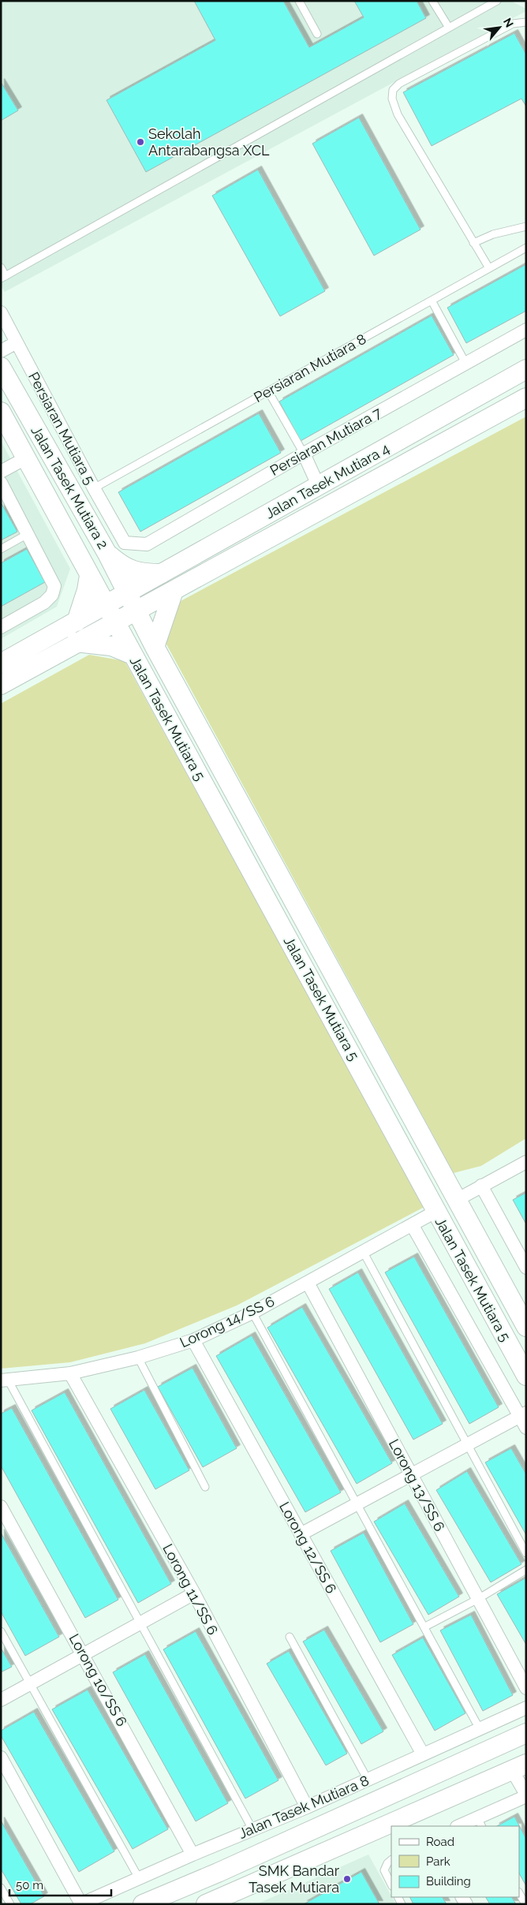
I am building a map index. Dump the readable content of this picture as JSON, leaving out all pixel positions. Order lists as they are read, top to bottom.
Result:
{
  "streets": {
    "street": [
      "Persiaran Mutiara 5",
      "Persiaran Mutiara 7",
      "Jalan Tasek Mutiara 4",
      "Jalan Tasek Mutiara 2",
      "Jalan Tasek Mutiara 5",
      "Lorong 14/SS 6",
      "Lorong 13/SS 6",
      "Lorong 12/SS 6",
      "Lorong 11/SS 6",
      "Lorong 10/SS 6",
      "Jalan Tasek Mutiara 8"
    ],
    "lane": ["Persiaran Mutiara 8"]
  },
  "crossings": [
    ["Persiaran Mutiara 8", "Persiaran Mutiara 5"],
    ["Persiaran Mutiara 5", "Persiaran Mutiara 7"],
    ["Jalan Tasek Mutiara 4", "Jalan Tasek Mutiara 2"],
    ["Jalan Tasek Mutiara 4", "Jalan Tasek Mutiara 5"],
    ["Jalan Tasek Mutiara 2", "Jalan Tasek Mutiara 5"],
    ["Jalan Tasek Mutiara 5", "Lorong 14/SS 6"],
    ["Lorong 14/SS 6", "Lorong 13/SS 6"],
    ["Lorong 14/SS 6", "Lorong 12/SS 6"],
    ["Lorong 14/SS 6", "Lorong 11/SS 6"],
    ["Lorong 12/SS 6", "Jalan Tasek Mutiara 8"],
    ["Lorong 11/SS 6", "Jalan Tasek Mutiara 8"],
    ["Lorong 10/SS 6", "Jalan Tasek Mutiara 8"]
  ],
  "places": ["Sekolah Antarabangsa XCL", "SMK Bandar Tasek Mutiara"],
  "legend": ["Road", "Park", "Building"],
  "scale_bar": "50 m",
  "north": "top right"
}
